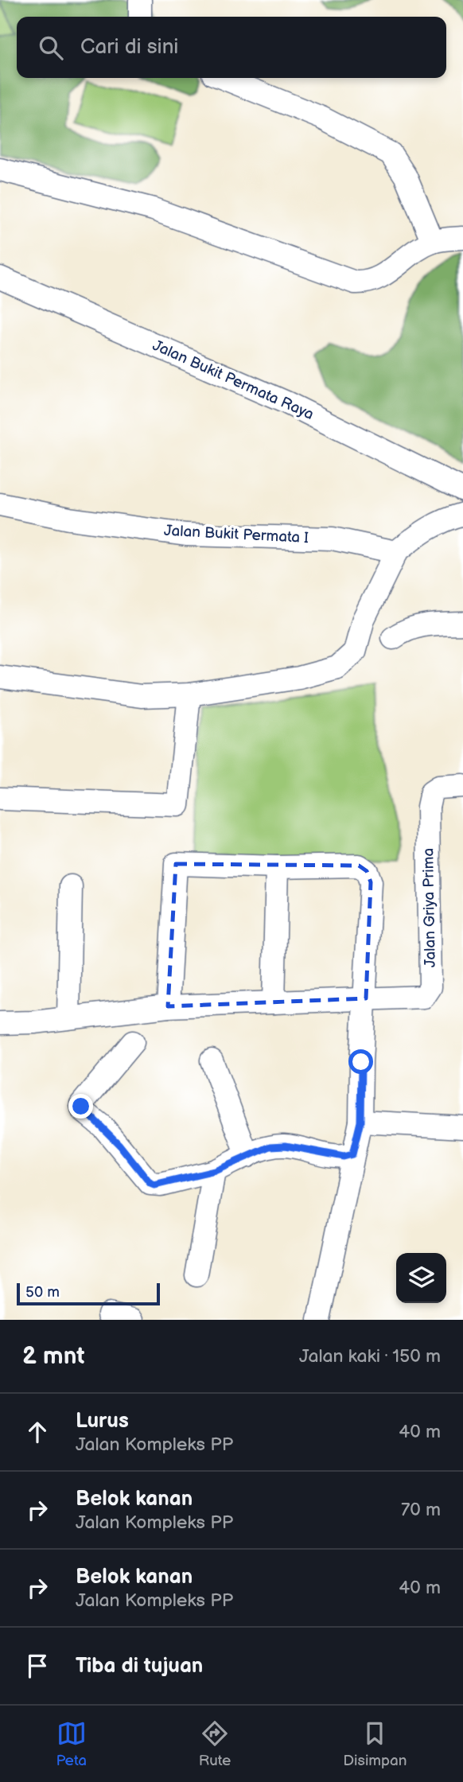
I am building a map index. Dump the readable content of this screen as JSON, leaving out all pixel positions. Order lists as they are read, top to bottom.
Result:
{
  "streets": {
    "street": ["Jalan Bukit Permata Raya", "Jalan Bukit Permata I", "Jalan Griya Prima"]
  },
  "scale_bar": "50 m",
  "page": {
    "search": "Cari di sini",
    "scale": "50 m",
    "heading": ["2 mnt", "Jalan kaki · 150 m"],
    "list": [
      ["Lurus", "Jalan Kompleks PP", "40 m"],
      ["Belok kanan", "Jalan Kompleks PP", "70 m"],
      ["Belok kanan", "Jalan Kompleks PP", "40 m"],
      "Tiba di tujuan"
    ],
    "nav": ["Peta", "Rute", "Disimpan"]
  }
}
